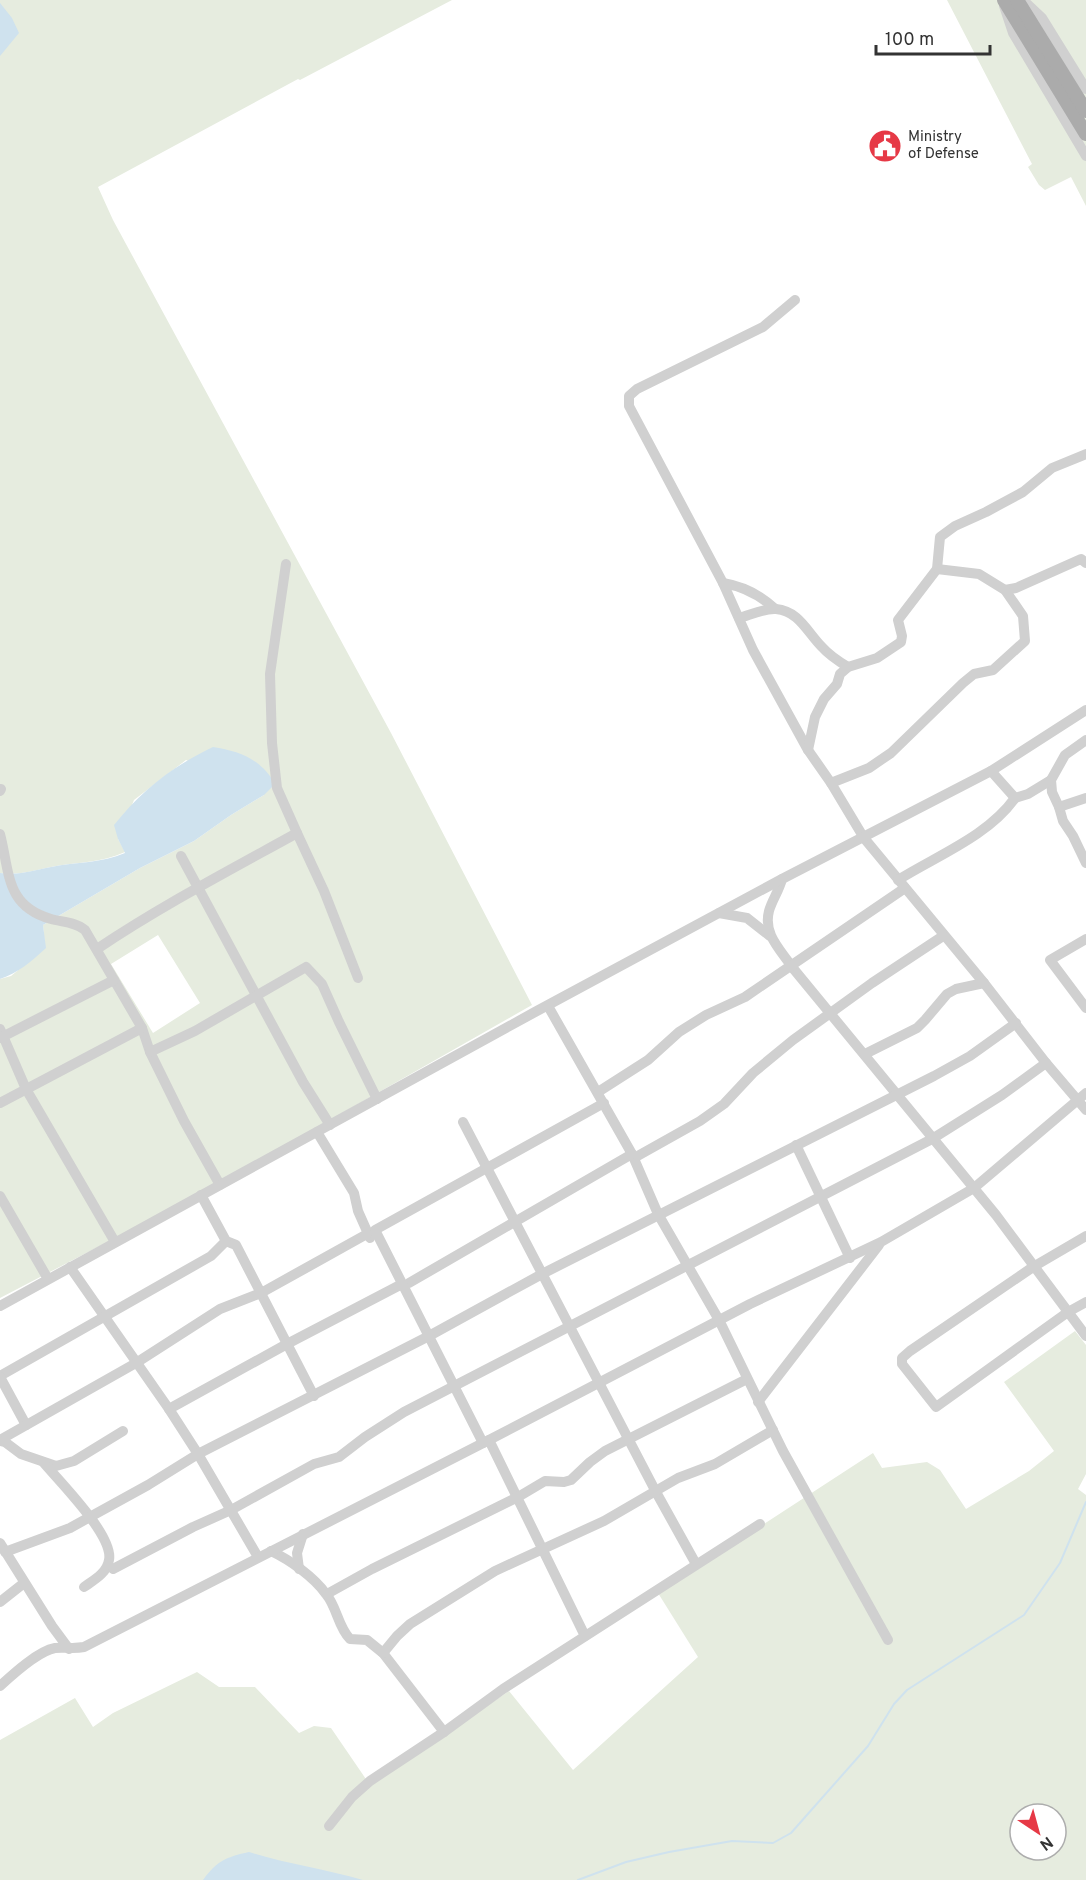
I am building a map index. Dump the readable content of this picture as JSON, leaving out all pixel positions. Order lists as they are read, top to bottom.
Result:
{
  "places": {
    "public building": ["Ministry of Defense"]
  },
  "scale_bar": "100 m",
  "north": "bottom right"
}
